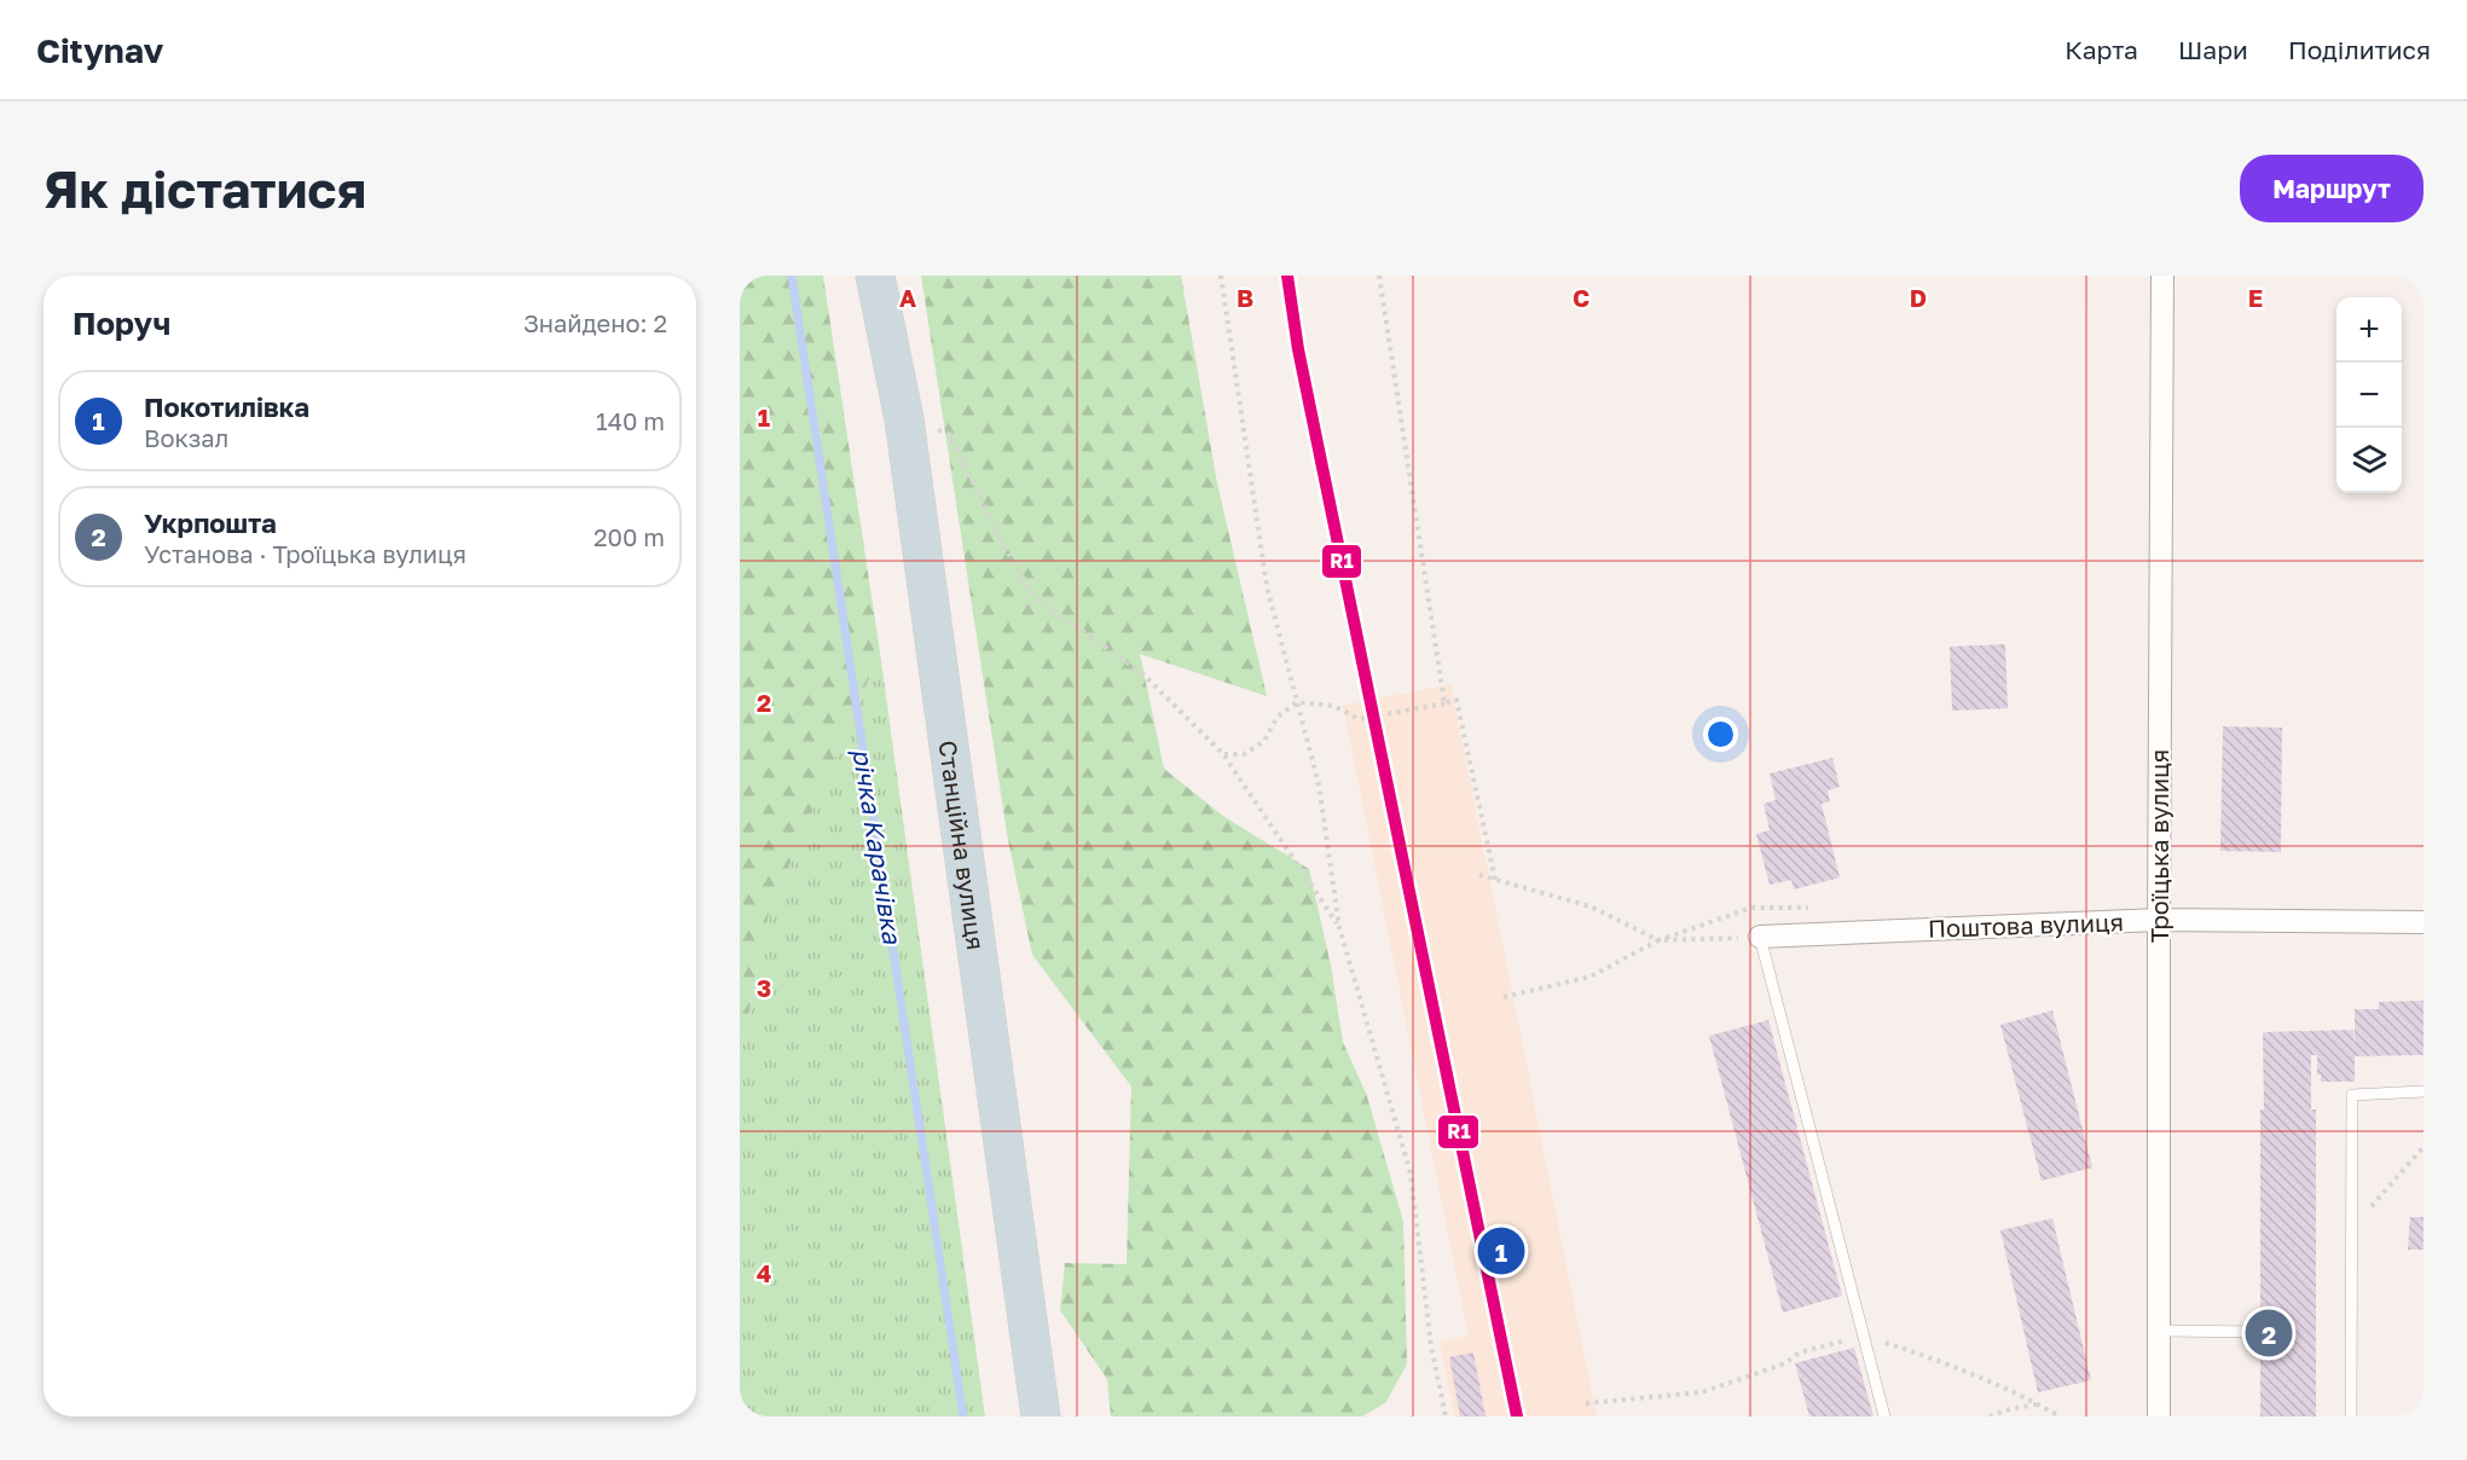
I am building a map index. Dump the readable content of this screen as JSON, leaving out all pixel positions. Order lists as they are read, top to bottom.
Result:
{
  "streets": {
    "highway": ["Станційна вулиця"],
    "street": ["Троїцька вулиця", "Поштова вулиця"]
  },
  "crossings": [
    ["Троїцька вулиця", "Поштова вулиця"]
  ],
  "water": ["річка Карачівка"],
  "lines": ["transit line R1"],
  "page": {
    "header": "Citynav",
    "nav": ["Карта", "Шари", "Поділитися"],
    "buttons": "Маршрут",
    "title": "Як дістатися",
    "heading": ["Поруч", "Знайдено: 2"],
    "map_buttons": ["+", "−"],
    "list": [
      {
        "mark": "1",
        "name": "Покотилівка",
        "note": "Вокзал",
        "value": "140 m"
      },
      {
        "mark": "2",
        "name": "Укрпошта",
        "note": "Установа · Троїцька вулиця",
        "value": "200 m"
      }
    ],
    "pins": ["1", "2"]
  },
  "grid": {
    "columns": [
      "A",
      "B",
      "C",
      "D",
      "E"
    ],
    "rows": [
      "1",
      "2",
      "3",
      "4"
    ]
  }
}
